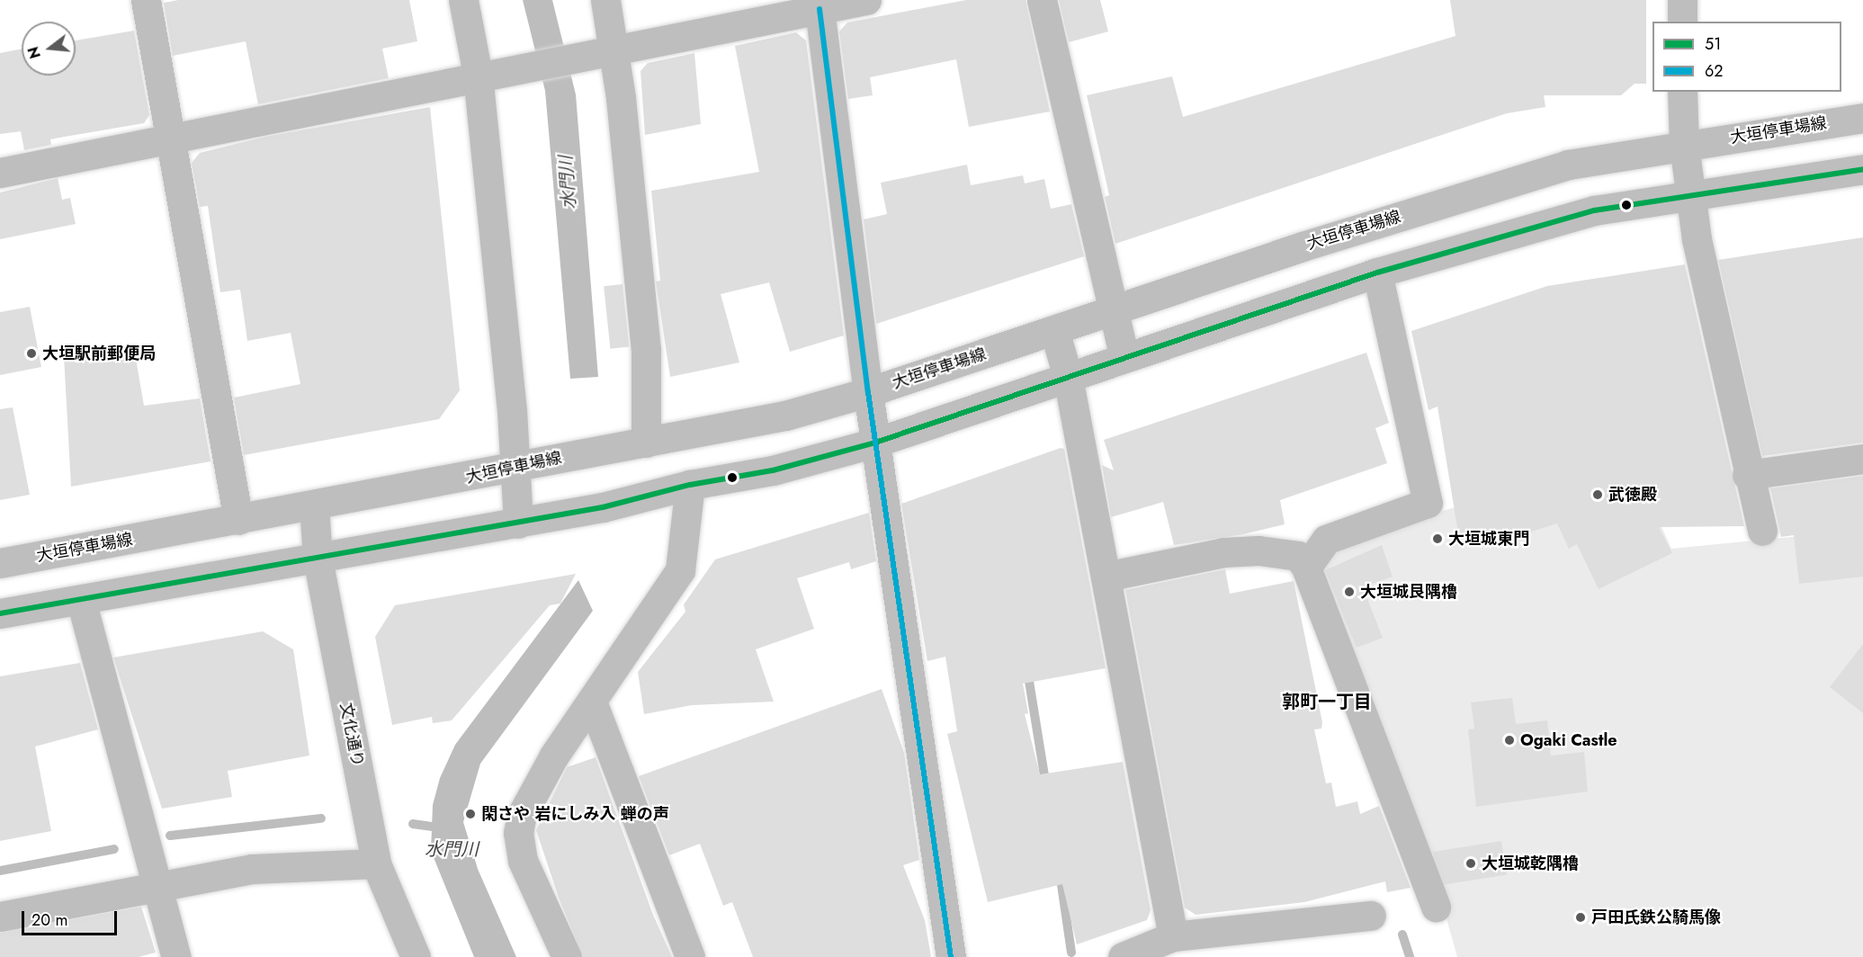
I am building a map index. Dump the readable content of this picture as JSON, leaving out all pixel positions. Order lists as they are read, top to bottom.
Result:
{
  "streets": {
    "street": ["大垣停車場線", "文化通り"]
  },
  "crossings": [
    ["大垣停車場線", "文化通り"]
  ],
  "districts": ["郭町一丁目"],
  "water": ["水門川"],
  "places": [
    "大垣駅前郵便局",
    "武徳殿",
    "大垣城東門",
    "大垣城艮隅櫓",
    "Ogaki Castle",
    "閑さや 岩にしみ入 蝉の声",
    "大垣城乾隅櫓",
    "戸田氏鉄公騎馬像"
  ],
  "lines": ["transit line 62", "transit line 51"],
  "legend": ["51", "62"],
  "scale_bar": "20 m",
  "north": "left"
}
